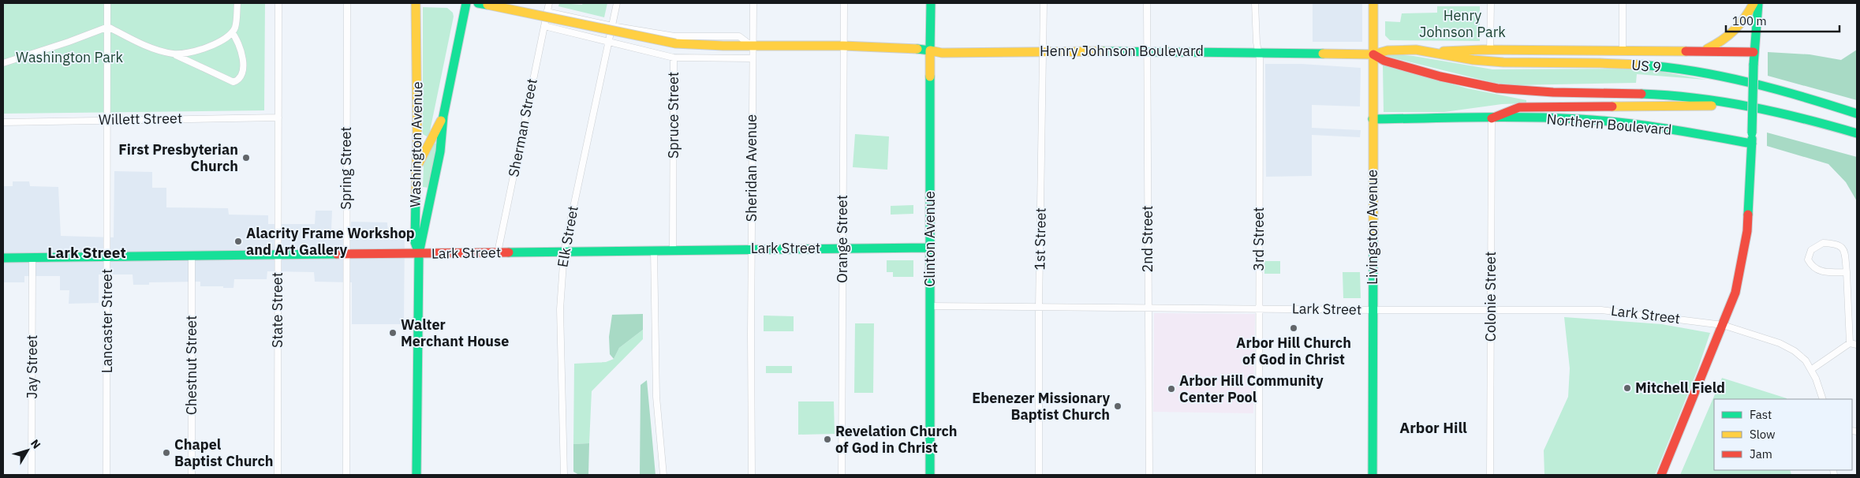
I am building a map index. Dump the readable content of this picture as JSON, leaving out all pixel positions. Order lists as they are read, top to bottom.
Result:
{
  "streets": {
    "main road": [
      "Henry Johnson Boulevard",
      "US 9",
      "Northern Boulevard",
      "Washington Avenue",
      "Livingston Avenue",
      "Clinton Avenue",
      "Lark Street"
    ],
    "street": [
      "Spruce Street",
      "Willett Street",
      "Sherman Street",
      "Spring Street",
      "Sheridan Avenue",
      "Elk Street",
      "Orange Street",
      "1st Street",
      "2nd Street",
      "3rd Street",
      "Colonie Street",
      "State Street",
      "Lancaster Street",
      "Chestnut Street",
      "Jay Street"
    ]
  },
  "crossings": [
    ["Henry Johnson Boulevard", "US 9"],
    ["Henry Johnson Boulevard", "Sheridan Avenue"],
    ["Henry Johnson Boulevard", "Livingston Avenue"],
    ["Henry Johnson Boulevard", "Orange Street"],
    ["Henry Johnson Boulevard", "Clinton Avenue"],
    ["Henry Johnson Boulevard", "1st Street"],
    ["Henry Johnson Boulevard", "2nd Street"],
    ["Henry Johnson Boulevard", "3rd Street"],
    ["US 9", "Livingston Avenue"],
    ["Spruce Street", "Sheridan Avenue"],
    ["Spruce Street", "Lark Street"],
    ["Willett Street", "State Street"],
    ["Willett Street", "Lancaster Street"],
    ["Northern Boulevard", "Livingston Avenue"],
    ["Northern Boulevard", "Colonie Street"],
    ["Sherman Street", "Lark Street"],
    ["Washington Avenue", "Lark Street"],
    ["Spring Street", "Lark Street"],
    ["Sheridan Avenue", "Lark Street"],
    ["Livingston Avenue", "Lark Street"],
    ["Elk Street", "Lark Street"],
    ["Orange Street", "Lark Street"],
    ["Clinton Avenue", "Lark Street"],
    ["1st Street", "Lark Street"],
    ["2nd Street", "Lark Street"],
    ["3rd Street", "Lark Street"],
    ["Lark Street", "Colonie Street"],
    ["Lark Street", "State Street"],
    ["Lark Street", "Lancaster Street"],
    ["Lark Street", "Chestnut Street"],
    ["Lark Street", "Jay Street"]
  ],
  "districts": ["Lark Street", "Arbor Hill"],
  "parks": ["Henry Johnson Park", "Washington Park"],
  "places": [
    "First Presbyterian Church",
    "Alacrity Frame Workshop and Art Gallery",
    "Arbor Hill Church of God in Christ",
    "Walter Merchant House",
    "Mitchell Field",
    "Arbor Hill Community Center Pool",
    "Ebenezer Missionary Baptist Church",
    "Revelation Church of God in Christ",
    "Chapel Baptist Church"
  ],
  "legend": ["Fast", "Slow", "Jam"],
  "scale_bar": "100 m",
  "north": "top right"
}
